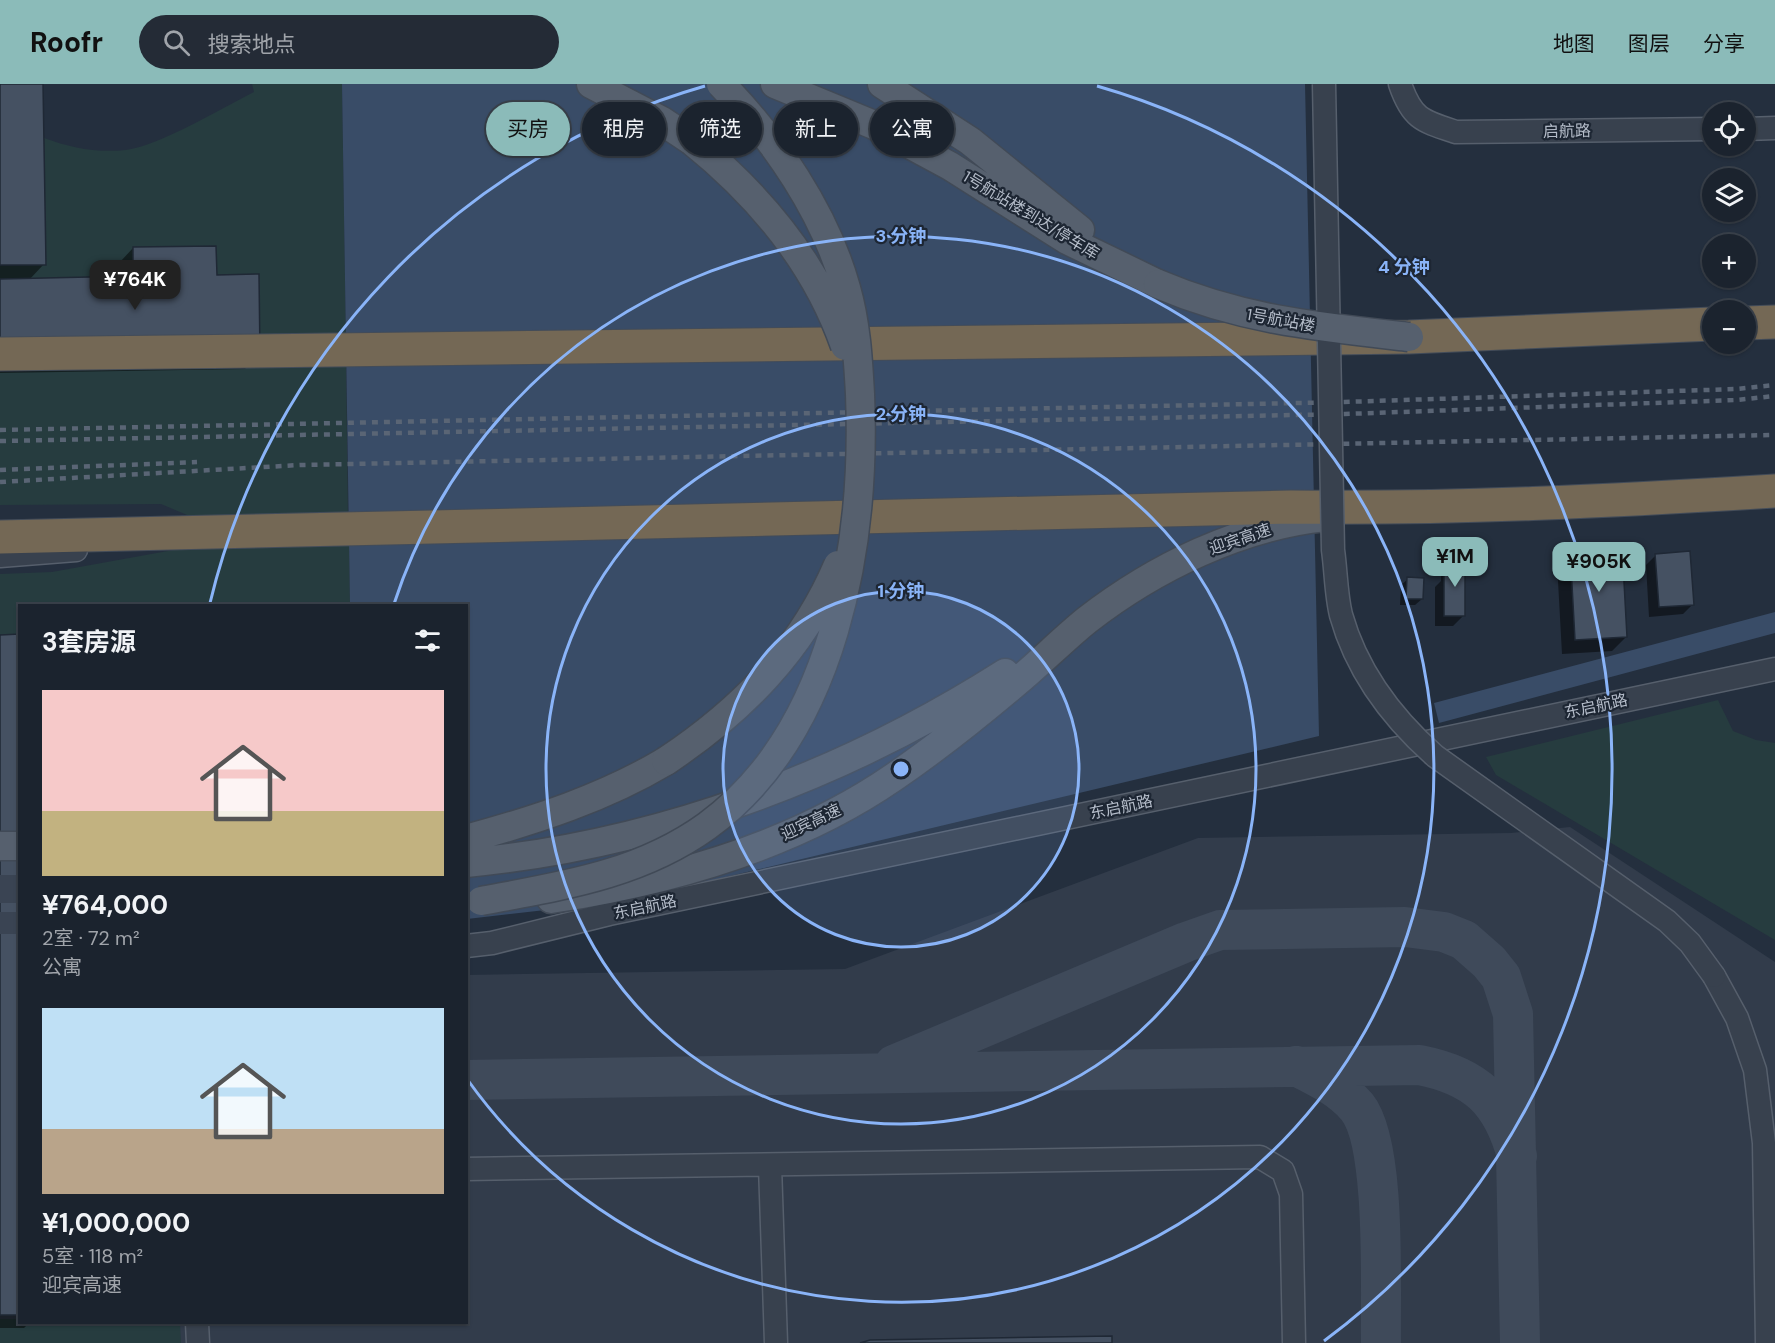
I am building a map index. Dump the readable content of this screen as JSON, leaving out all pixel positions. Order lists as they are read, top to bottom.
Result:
{
  "streets": {
    "main road": ["1号航站楼到达/停车库", "1号航站楼", "迎宾高速"],
    "street": ["启航路", "东启航路"]
  },
  "crossings": [
    ["1号航站楼到达/停车库", "1号航站楼"]
  ],
  "page": {
    "header": "Roofr",
    "search": "搜索地点",
    "nav": ["地图", "图层", "分享"],
    "map_buttons": ["+", "−"],
    "chip": [
      "买房",
      "租房",
      "筛选",
      "新上",
      "公寓"
    ],
    "price": ["¥764K", "¥1M", "¥905K"],
    "heading": "3套房源",
    "list": [
      {
        "name": "¥764,000",
        "note": "2室 · 72 m² · 公寓"
      },
      {
        "name": "¥1,000,000",
        "note": "5室 · 118 m² · 迎宾高速"
      }
    ]
  },
  "rings": [
    "3 分钟",
    "4 分钟",
    "2 分钟",
    "1 分钟"
  ]
}
